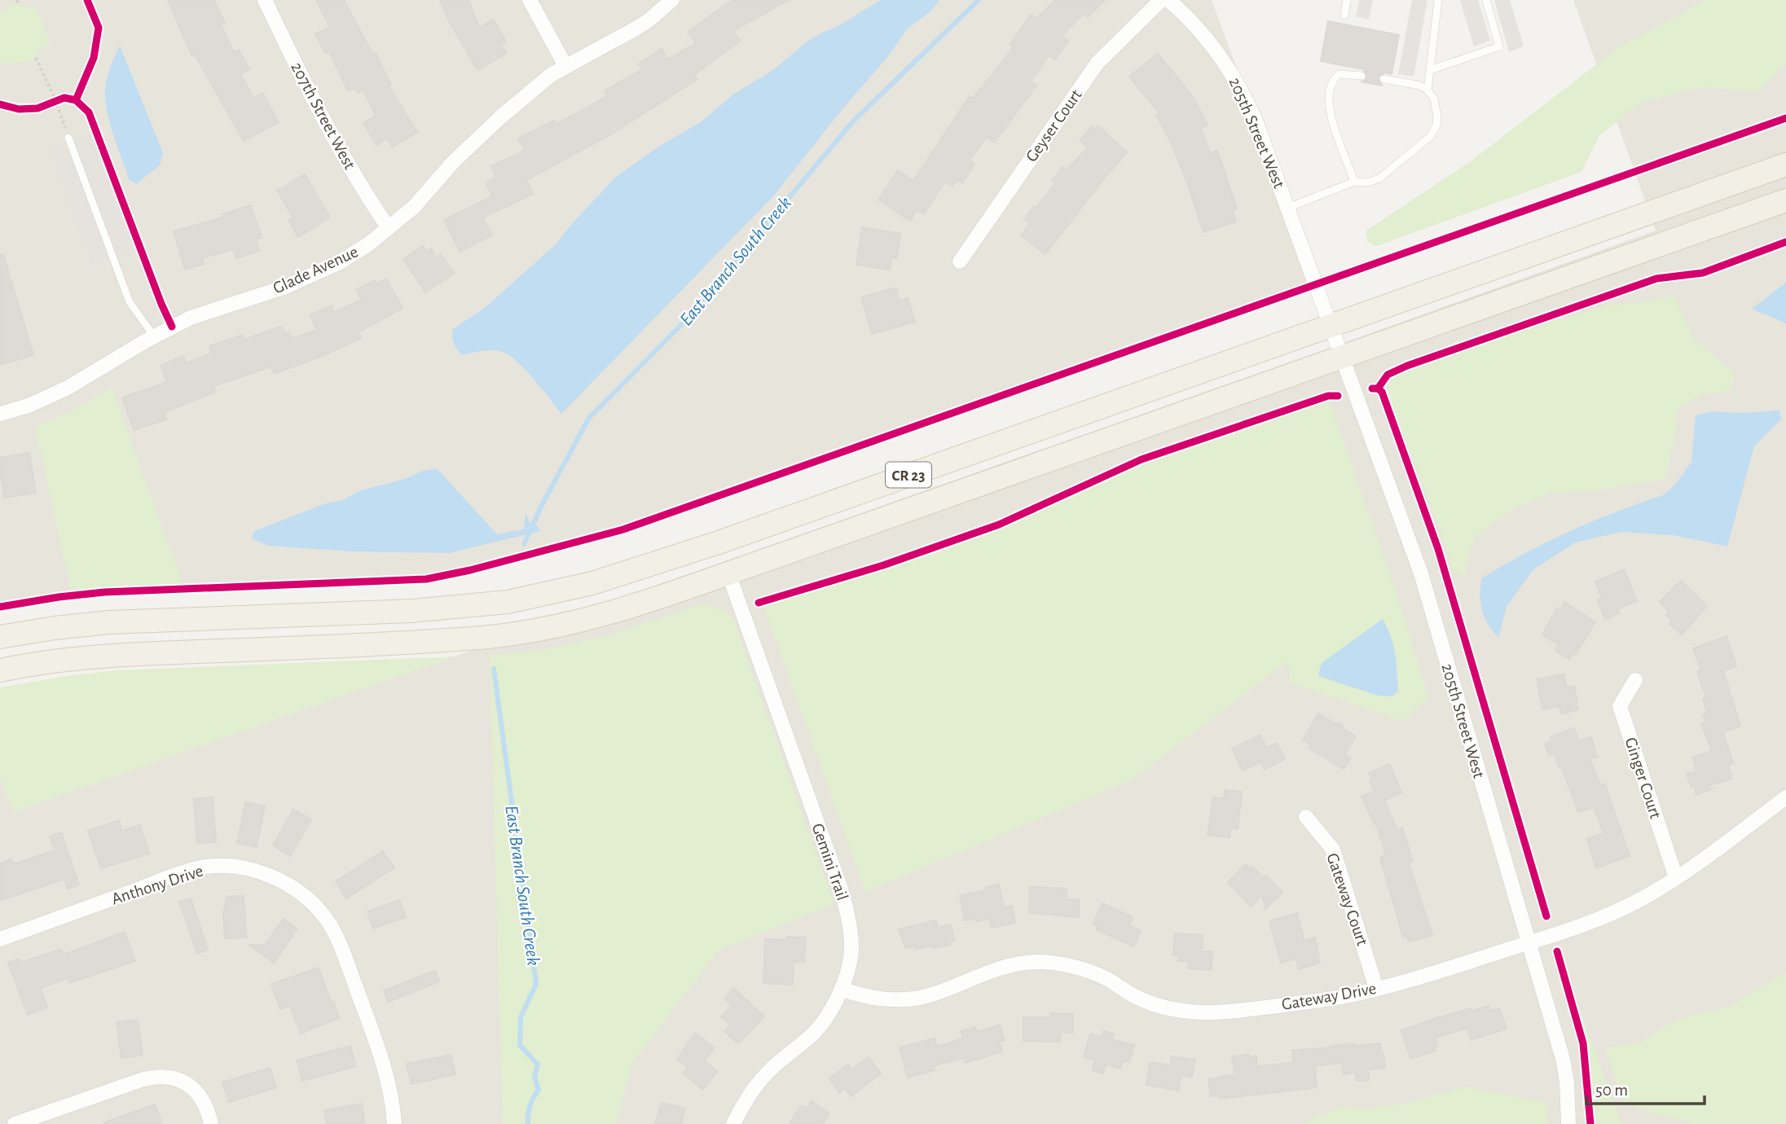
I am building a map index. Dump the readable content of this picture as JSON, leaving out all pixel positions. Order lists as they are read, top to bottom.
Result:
{
  "streets": {
    "main road": ["CR 23"],
    "street": [
      "207th Street West",
      "Geyser Court",
      "205th Street West",
      "Glade Avenue",
      "Ginger Court",
      "Gemini Trail",
      "Anthony Drive",
      "Gateway Court",
      "Gateway Drive"
    ]
  },
  "crossings": [
    ["207th Street West", "Glade Avenue"],
    ["205th Street West", "CR 23"],
    ["205th Street West", "Gateway Drive"],
    ["CR 23", "Gemini Trail"],
    ["Ginger Court", "Gateway Drive"],
    ["Gemini Trail", "Gateway Drive"],
    ["Gateway Court", "Gateway Drive"]
  ],
  "water": ["East Branch South Creek"],
  "scale_bar": "50 m"
}
